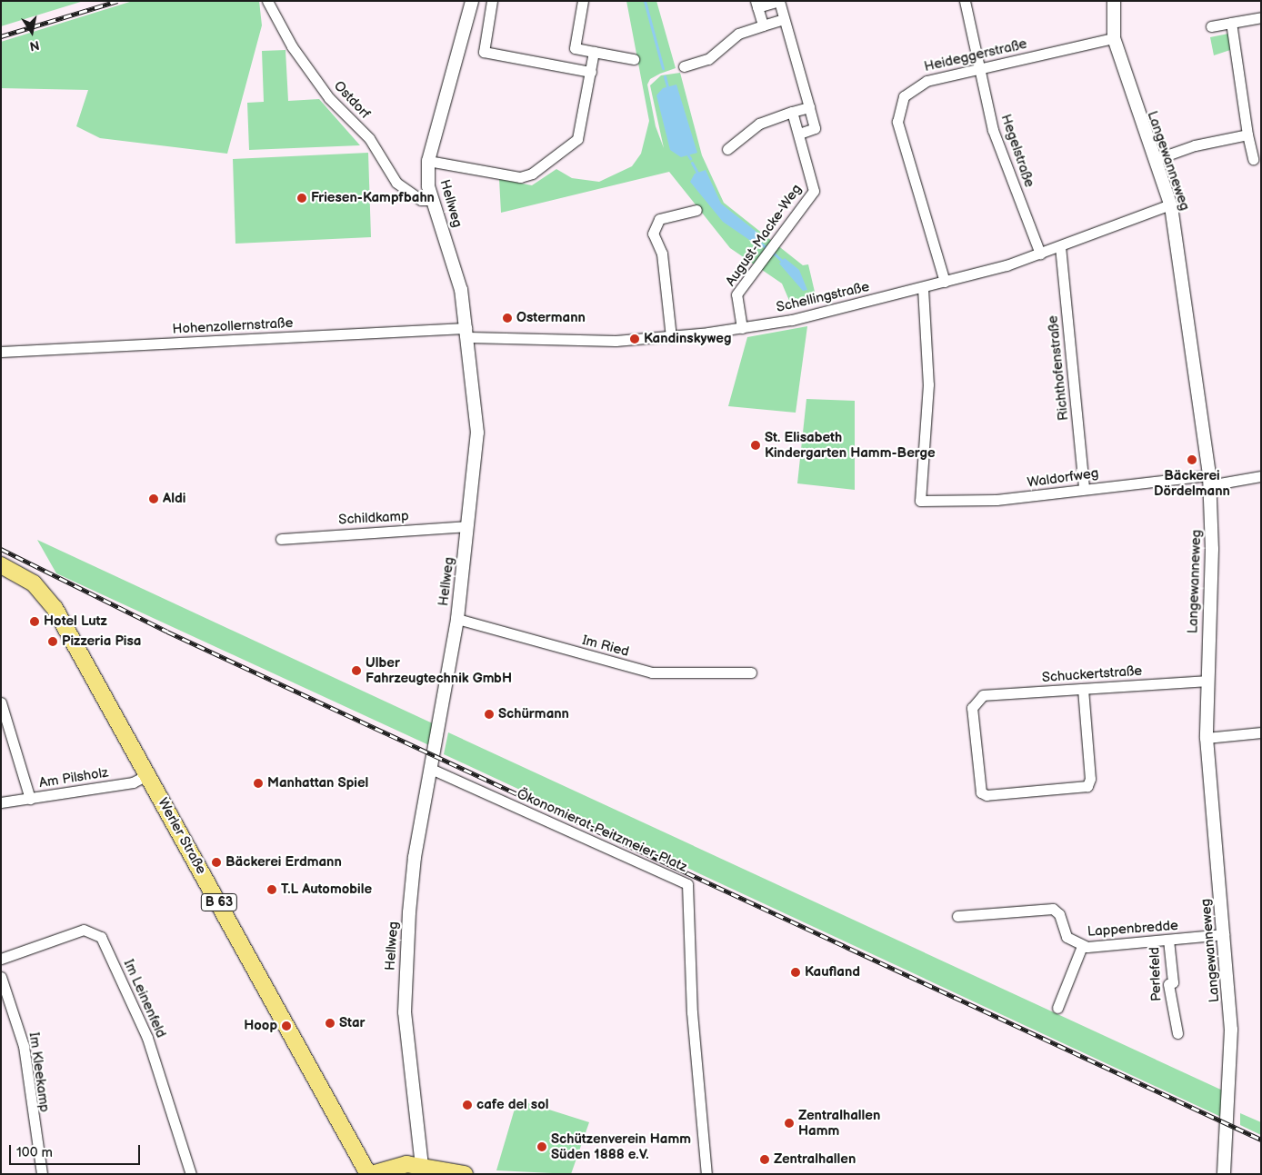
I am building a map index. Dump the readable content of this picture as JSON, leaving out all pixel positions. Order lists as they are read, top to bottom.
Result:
{
  "streets": {
    "main road": ["Werler Straße", "B 63"],
    "street": [
      "Heideggerstraße",
      "Ostdorf",
      "Hegelstraße",
      "Langewanneweg",
      "Hellweg",
      "August-Macke-Weg",
      "Schellingstraße",
      "Hohenzollernstraße",
      "Richthofenstraße",
      "Waldorfweg",
      "Schildkamp",
      "Im Ried",
      "Schuckertstraße",
      "Am Pilsholz",
      "Ökonomierat-Peitzmeier-Platz",
      "Lappenbredde",
      "Perlefeld",
      "Im Leinenfeld",
      "Im Kleekamp"
    ]
  },
  "crossings": [
    ["Heideggerstraße", "Hegelstraße"],
    ["Heideggerstraße", "Langewanneweg"],
    ["Heideggerstraße", "Schellingstraße"],
    ["Ostdorf", "Hellweg"],
    ["Hegelstraße", "Schellingstraße"],
    ["Langewanneweg", "Schellingstraße"],
    ["Langewanneweg", "Waldorfweg"],
    ["Langewanneweg", "Schuckertstraße"],
    ["Langewanneweg", "Lappenbredde"],
    ["Hellweg", "Schellingstraße"],
    ["Hellweg", "Hohenzollernstraße"],
    ["Hellweg", "Schildkamp"],
    ["Hellweg", "Im Ried"],
    ["Hellweg", "Ökonomierat-Peitzmeier-Platz"],
    ["August-Macke-Weg", "Schellingstraße"],
    ["Schellingstraße", "Hohenzollernstraße"],
    ["Schellingstraße", "Richthofenstraße"],
    ["Schellingstraße", "Waldorfweg"],
    ["Richthofenstraße", "Waldorfweg"],
    ["Am Pilsholz", "Werler Straße"],
    ["Lappenbredde", "Perlefeld"]
  ],
  "places": [
    "Friesen-Kampfbahn",
    "Ostermann",
    "Kandinskyweg",
    "St. Elisabeth Kindergarten Hamm-Berge",
    "Bäckerei Dördelmann",
    "Aldi",
    "Hotel Lutz",
    "Pizzeria Pisa",
    "Ulber Fahrzeugtechnik GmbH",
    "Schürmann",
    "Manhattan Spiel",
    "Bäckerei Erdmann",
    "T.L Automobile",
    "Kaufland",
    "Star",
    "Hoop",
    "cafe del sol",
    "Zentralhallen Hamm",
    "Schützenverein Hamm Süden 1888 e.V.",
    "Zentralhallen"
  ],
  "scale_bar": "100 m",
  "north": "bottom"
}
